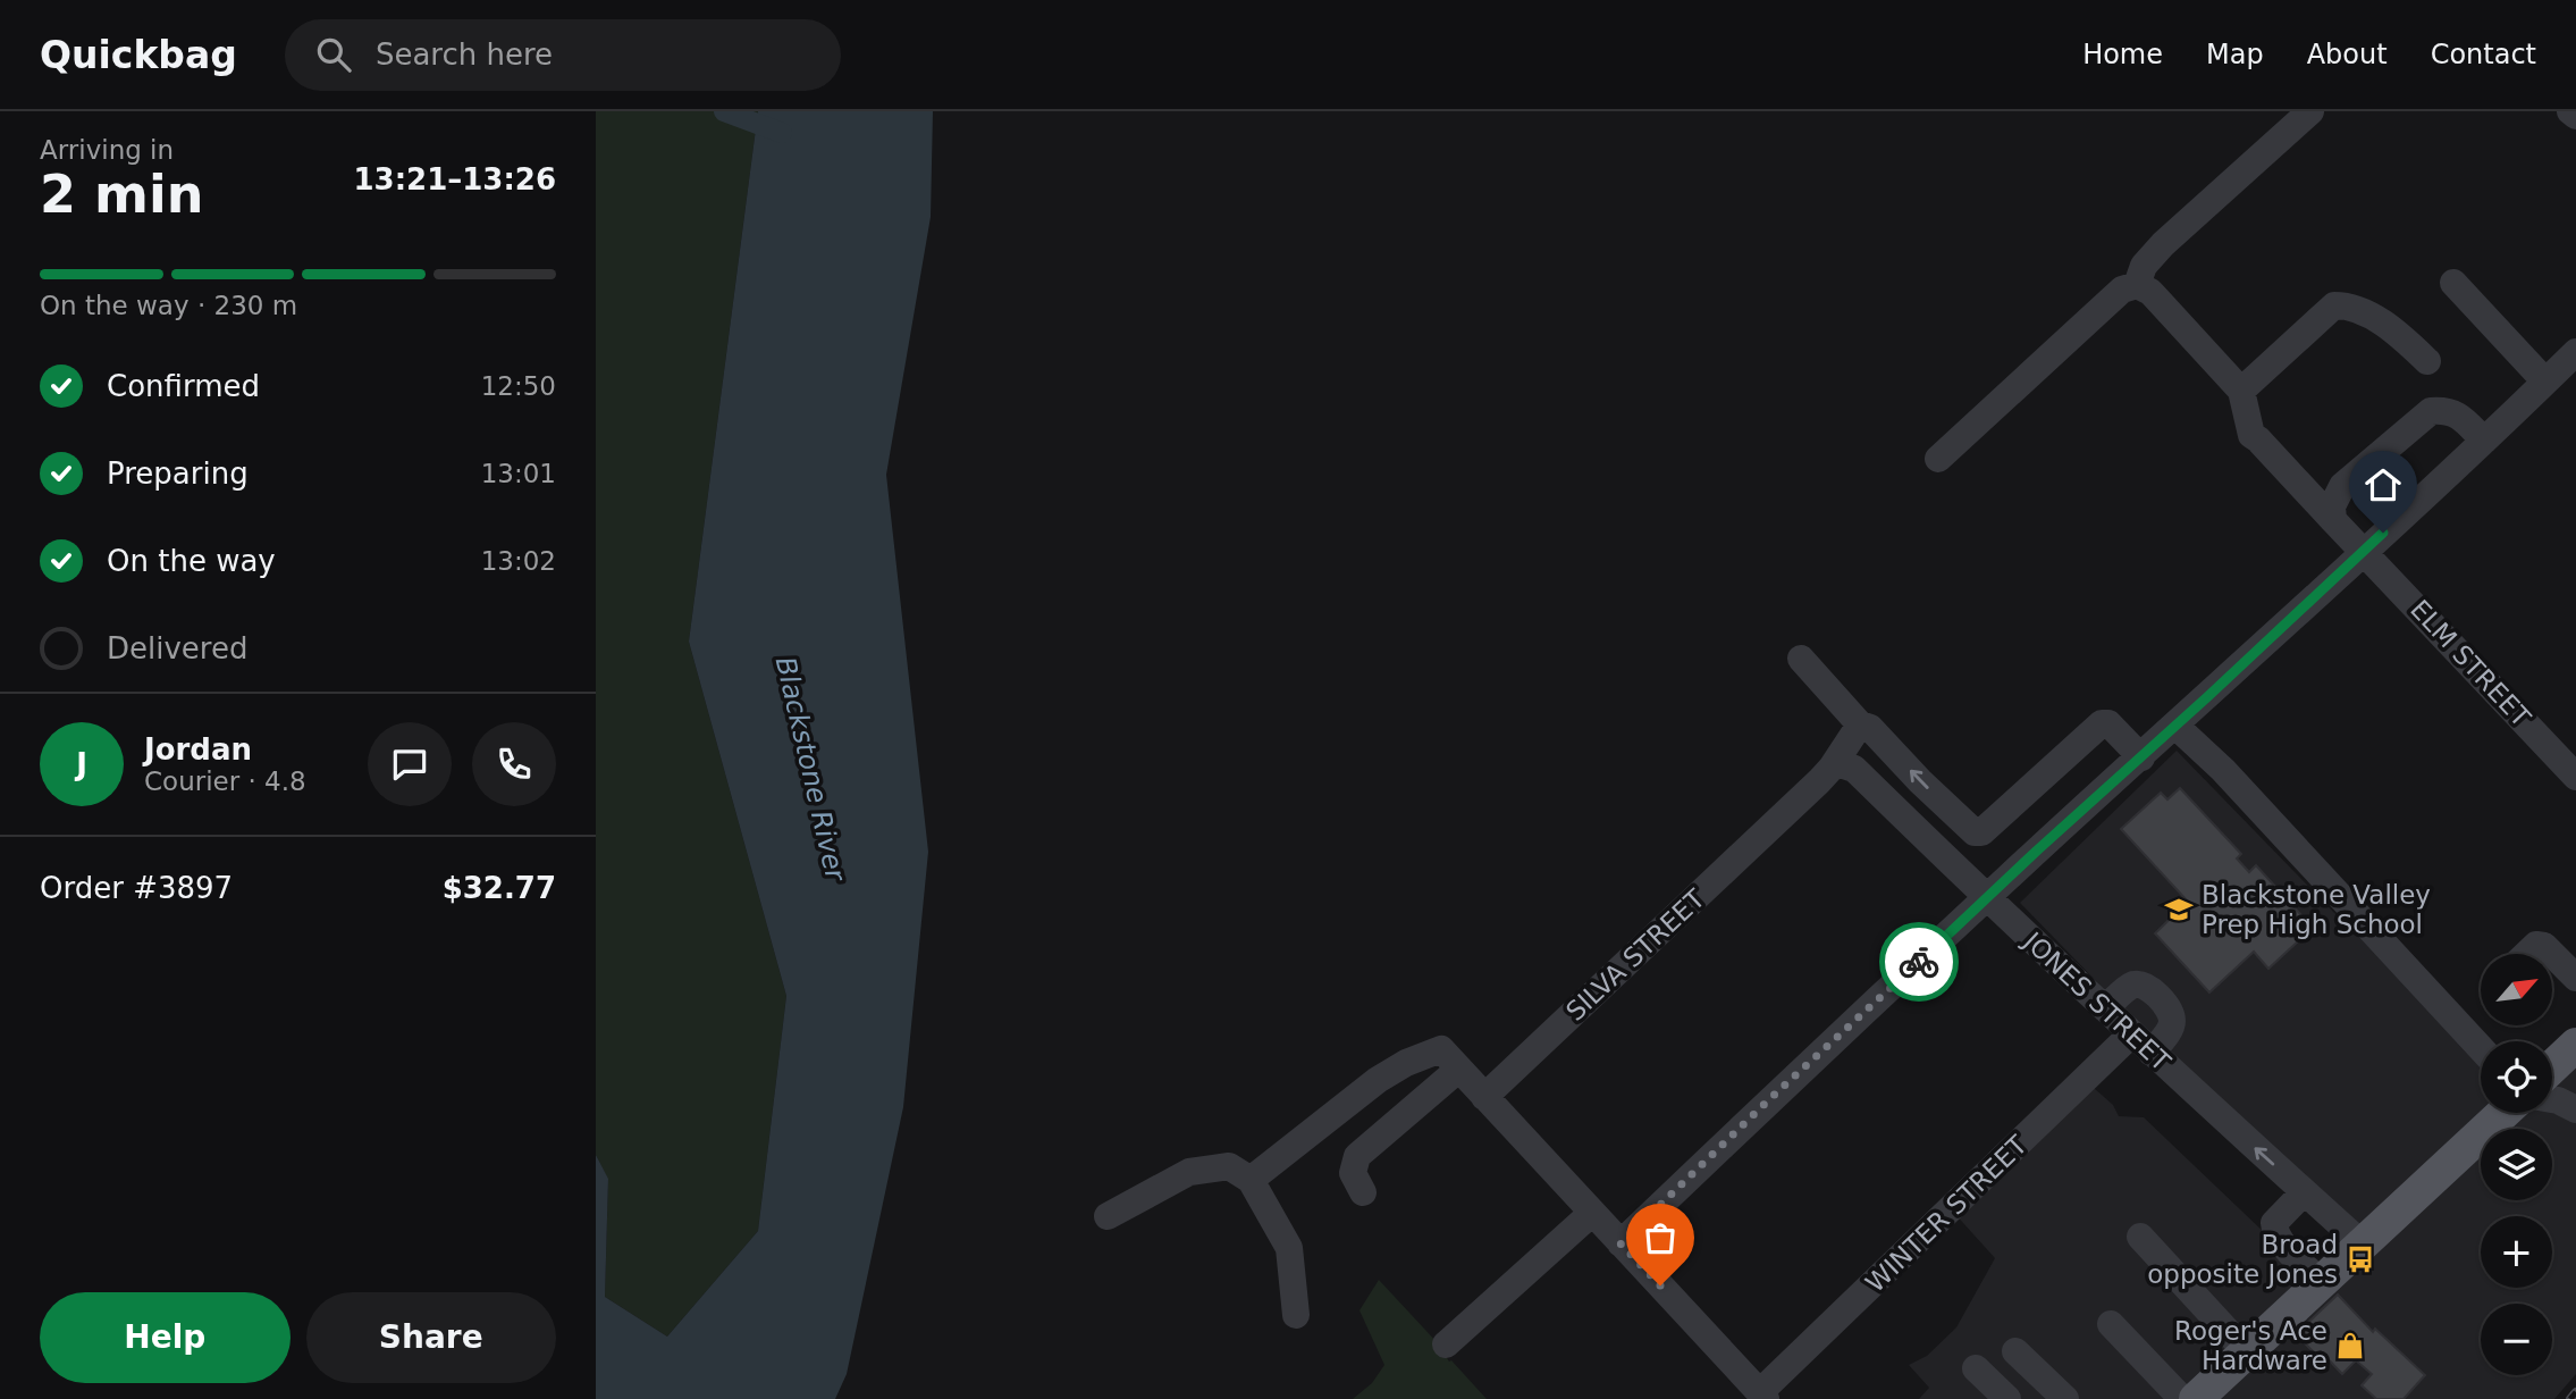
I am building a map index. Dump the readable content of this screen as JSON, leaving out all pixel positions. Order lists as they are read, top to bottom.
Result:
{
  "streets": {
    "street": [
      "ELM STREET",
      "SILVA STREET",
      "JONES STREET",
      "WINTER STREET"
    ]
  },
  "crossings": [
    ["SILVA STREET", "JONES STREET"],
    ["JONES STREET", "WINTER STREET"]
  ],
  "water": ["Blackstone River"],
  "places": {
    "school or university": ["Blackstone Valley Prep High School"],
    "bus stop": ["Broad opposite Jones"],
    "shop": ["Roger's Ace Hardware"]
  },
  "north": "top right",
  "page": {
    "header": "Quickbag",
    "search": "Search here",
    "nav": [
      "Home",
      "Map",
      "About",
      "Contact"
    ],
    "heading": ["2 min", "Arriving in", "13:21–13:26"],
    "panel": [
      "Jordan",
      "Courier · 4.8",
      "Order #3897",
      "$32.77"
    ],
    "bar": "On the way · 230 m",
    "list": [
      ["Confirmed", "12:50"],
      ["Preparing", "13:01"],
      ["On the way", "13:02"],
      "Delivered"
    ],
    "round": "J",
    "map_buttons": ["+", "−"],
    "buttons": ["Help", "Share"]
  }
}
